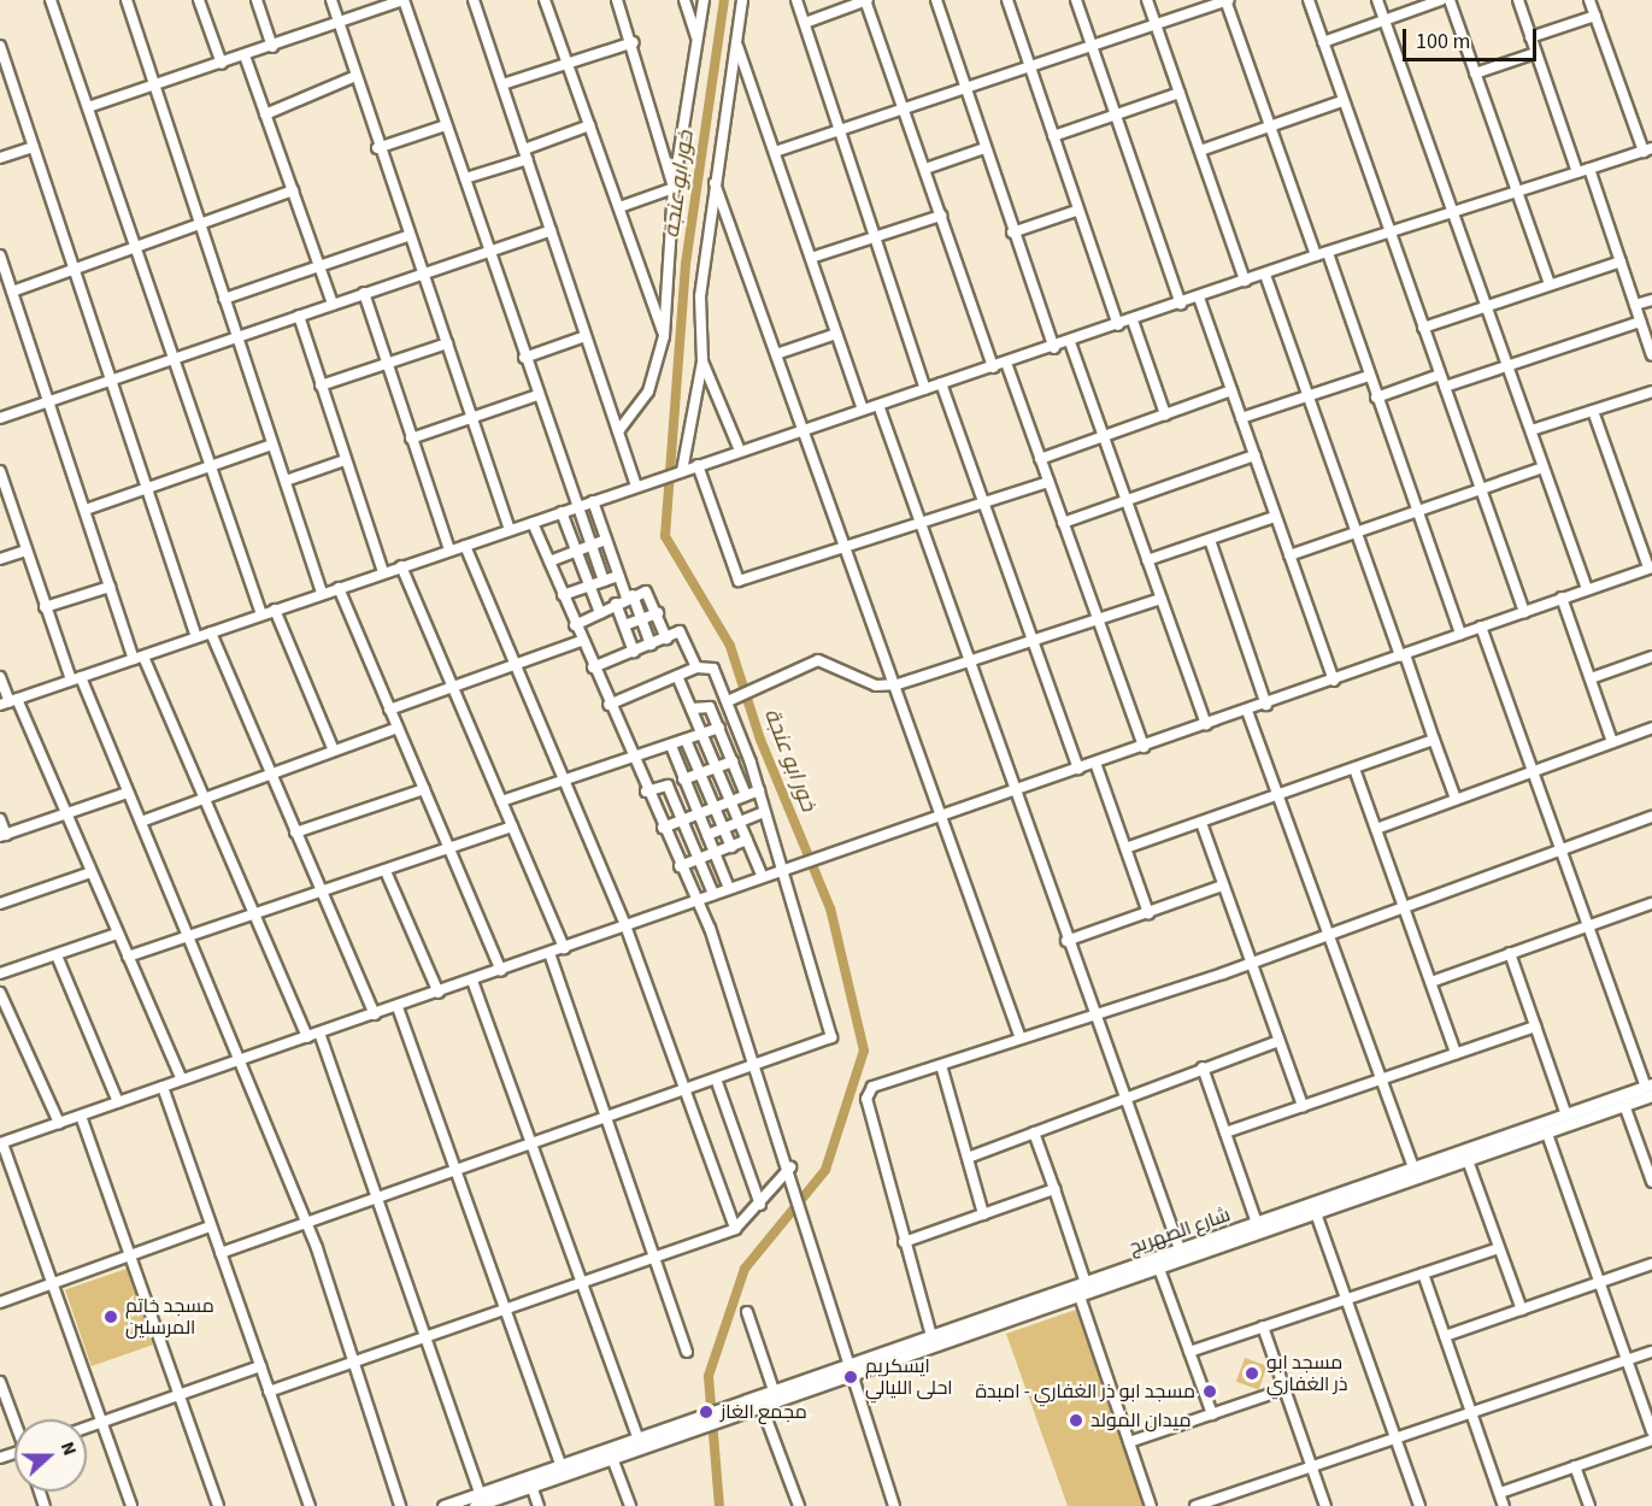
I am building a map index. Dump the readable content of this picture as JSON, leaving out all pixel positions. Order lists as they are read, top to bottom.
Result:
{
  "streets": {
    "main road": ["شارع الصهريج"]
  },
  "water": ["خور ابو عنجة"],
  "places": [
    "مسجد خاتم المرسلين",
    "مسجد ابو ذر الغفاري",
    "ايسكريم احلى الليالي",
    "مسجد ابو ذر الغفاري - امبدة",
    "مجمع الغاز",
    "ميدان المولد"
  ],
  "scale_bar": "100 m",
  "north": "right"
}
